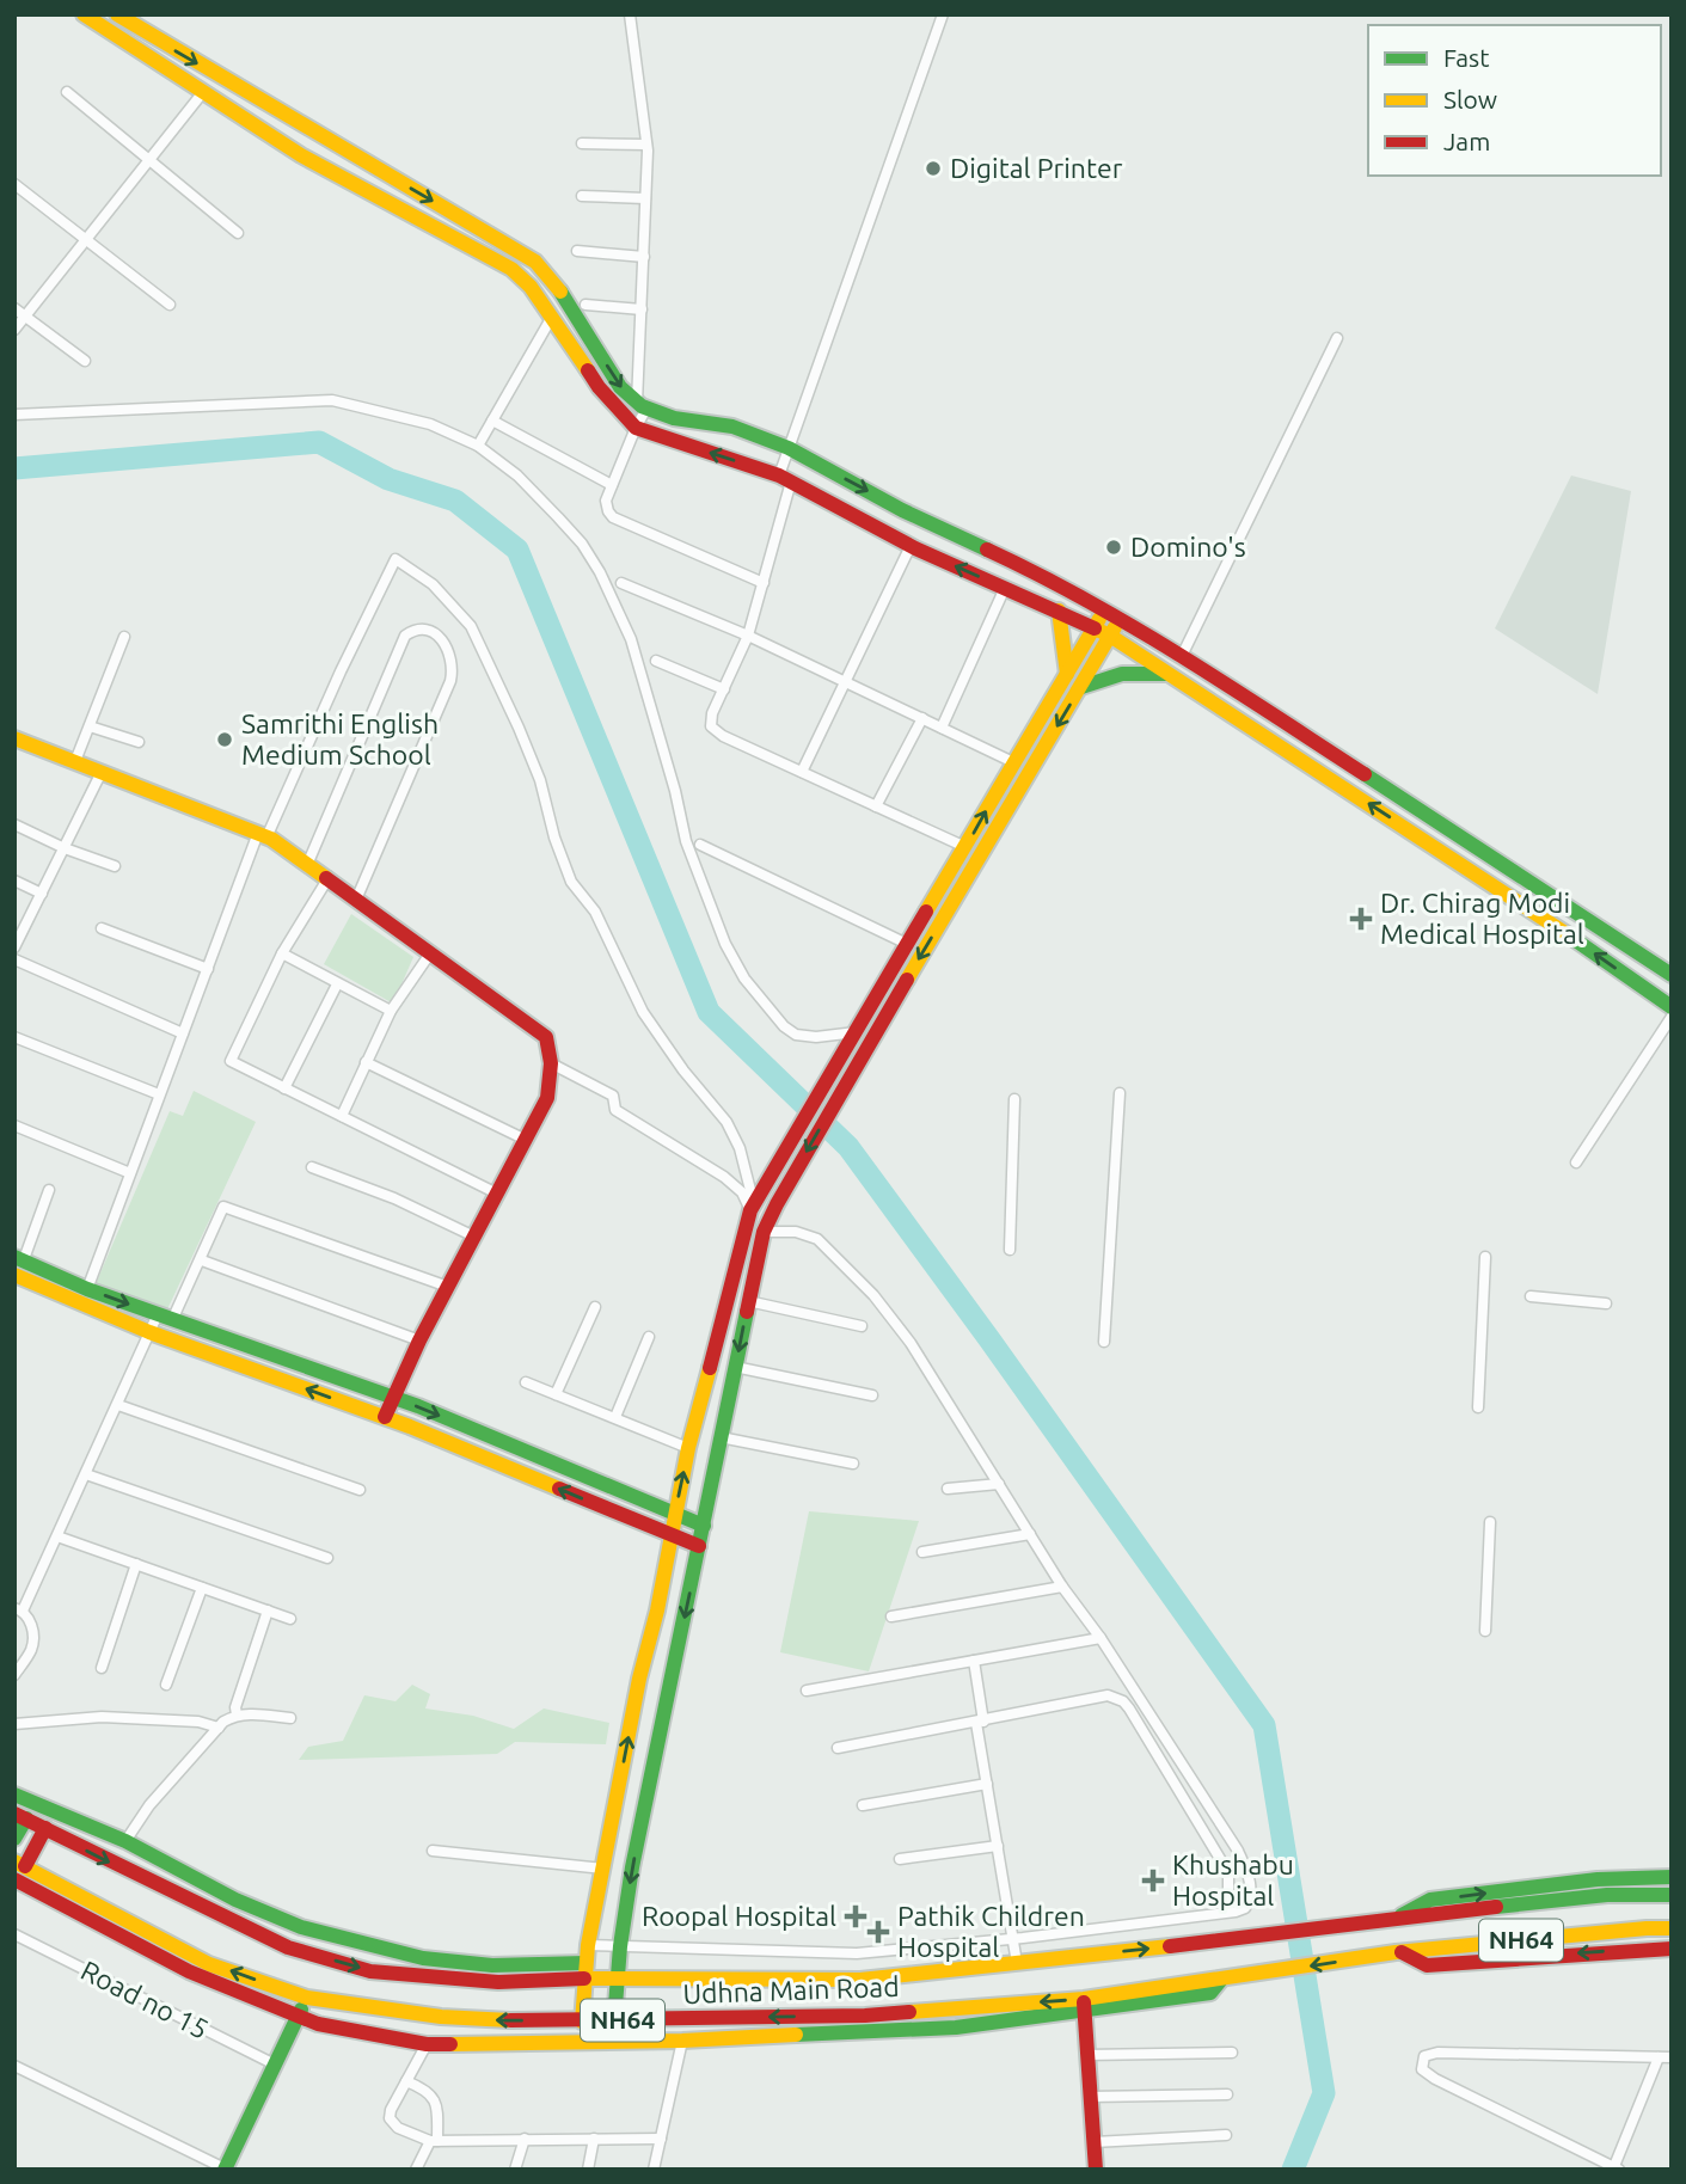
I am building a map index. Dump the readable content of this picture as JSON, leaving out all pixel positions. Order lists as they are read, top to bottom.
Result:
{
  "streets": {
    "main road": ["NH64", "Udhna Main Road"],
    "street": ["Road no 15"]
  },
  "crossings": [
    ["NH64", "Udhna Main Road"]
  ],
  "places": {
    "other": ["Digital Printer", "Domino's", "Samrithi English Medium School"],
    "health": [
      "Dr. Chirag Modi Medical Hospital",
      "Khushabu Hospital",
      "Roopal Hospital",
      "Pathik Children Hospital"
    ]
  },
  "legend": ["Fast", "Slow", "Jam"]
}
